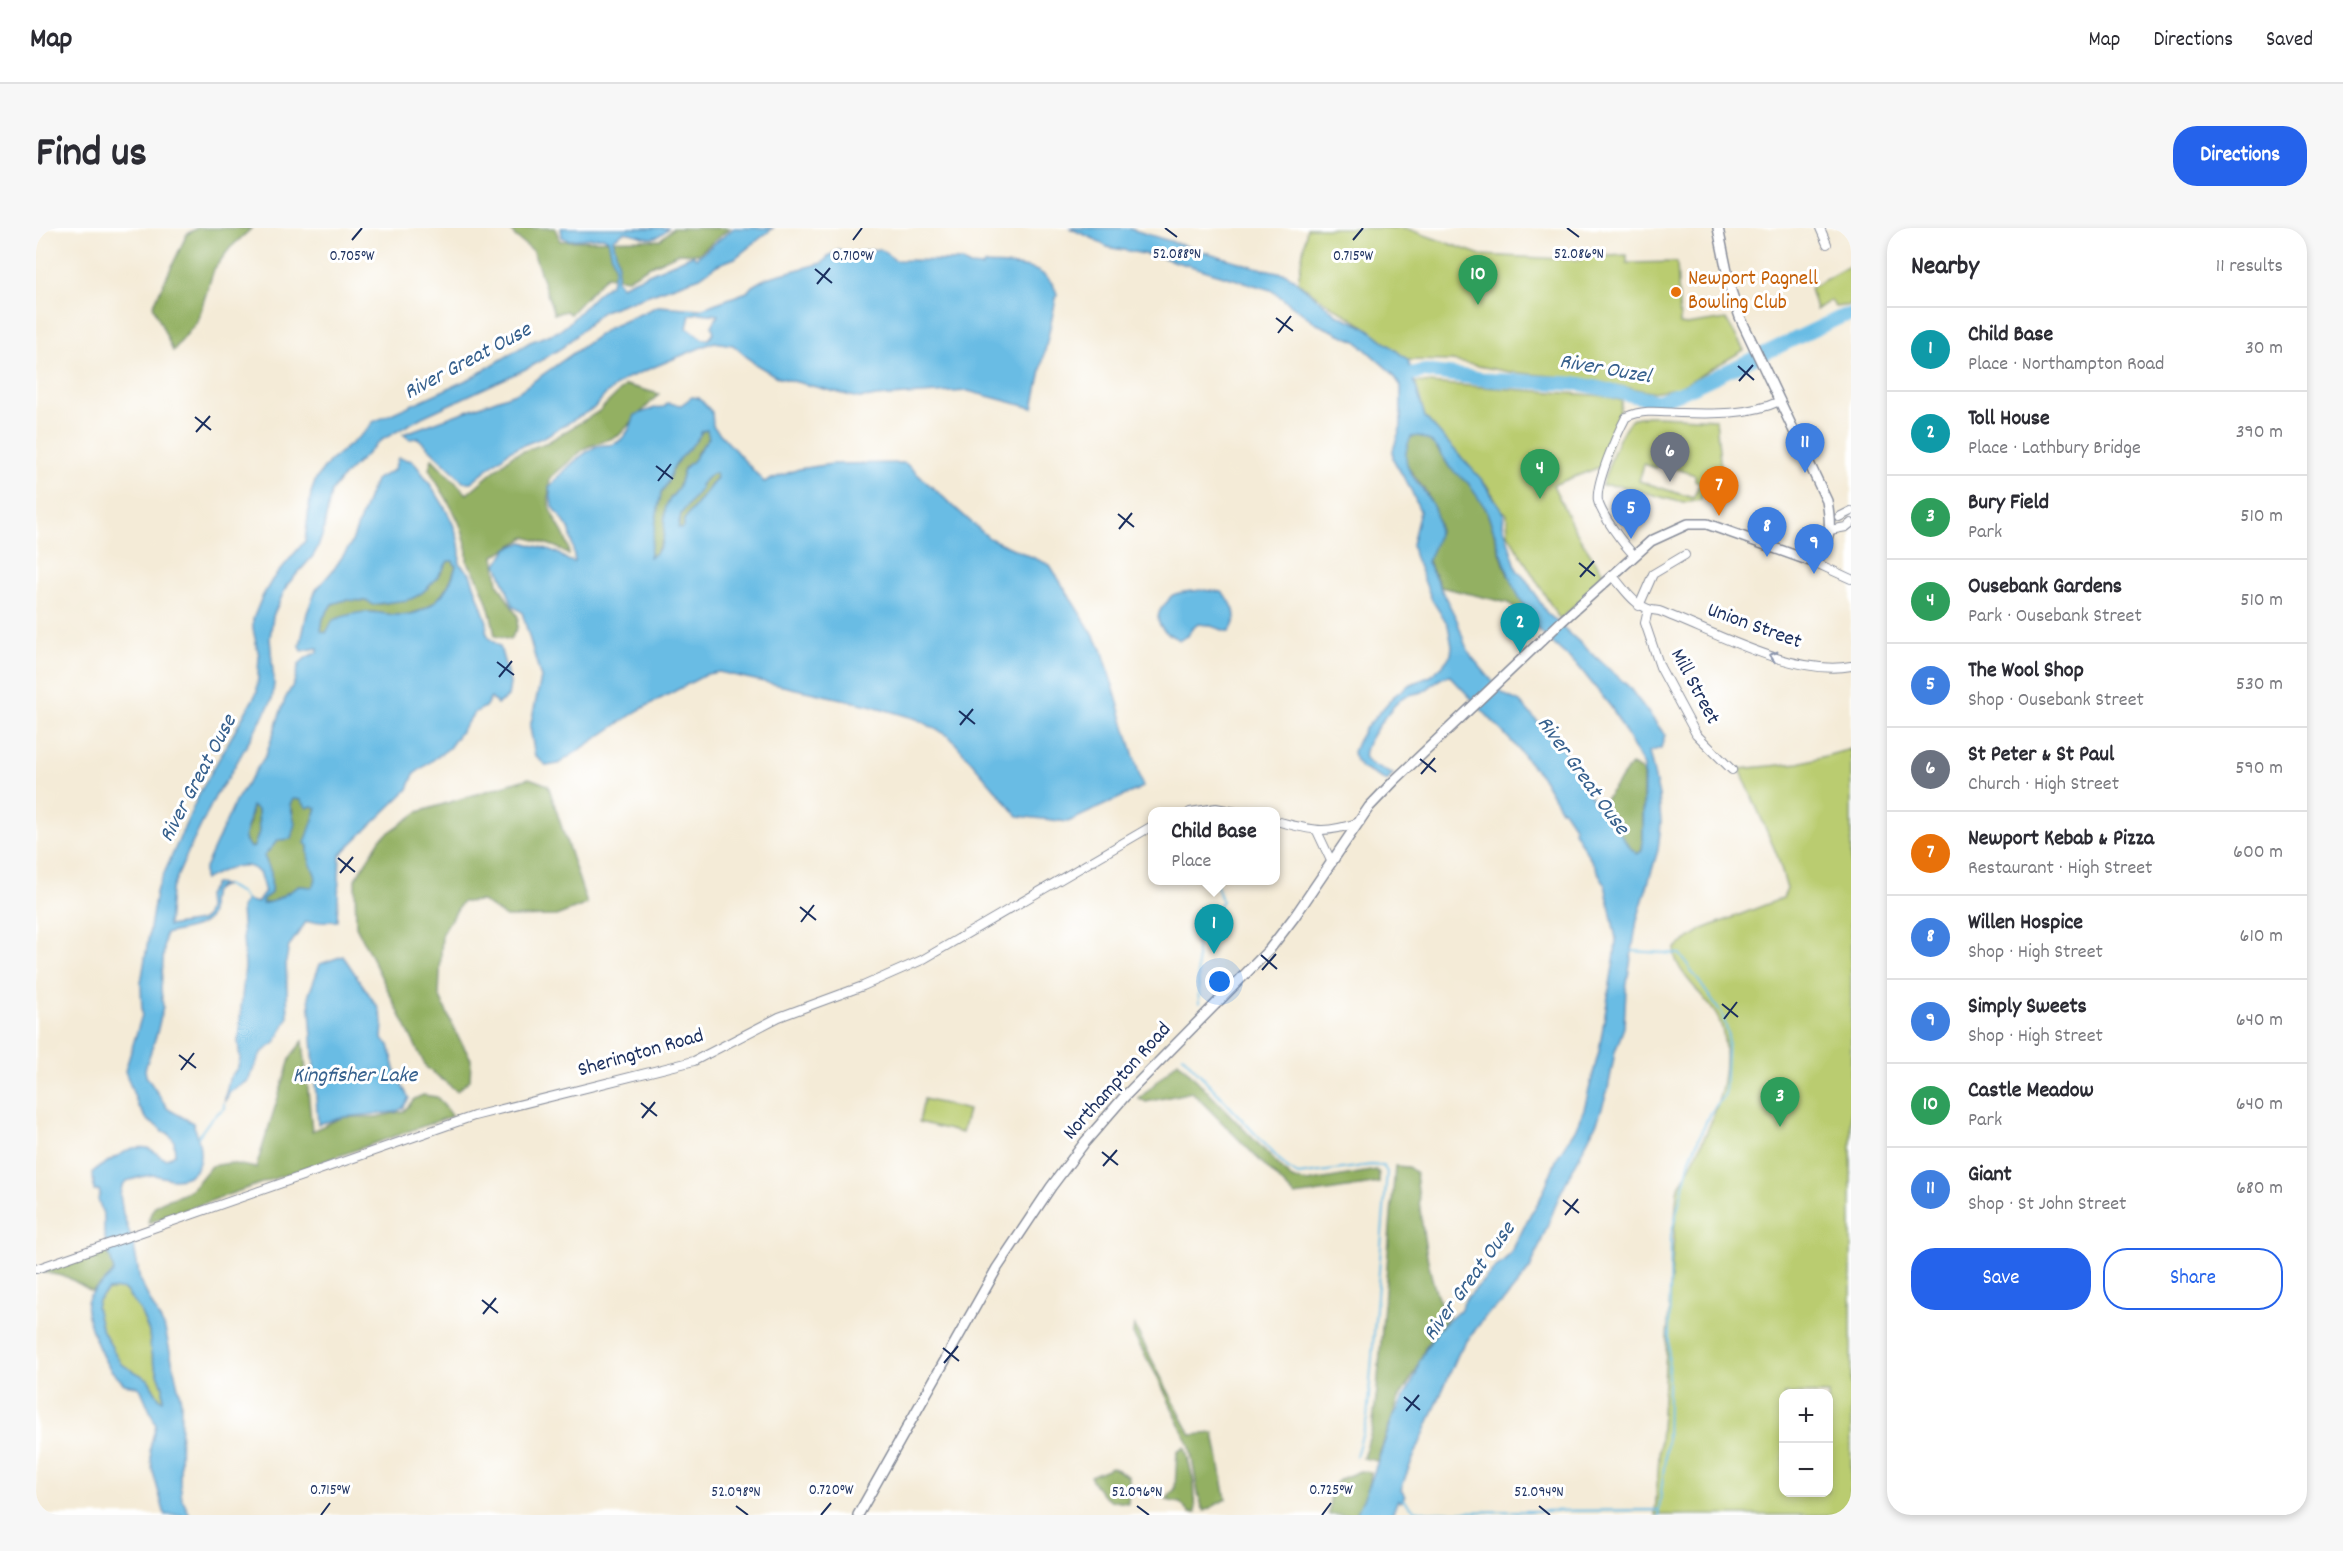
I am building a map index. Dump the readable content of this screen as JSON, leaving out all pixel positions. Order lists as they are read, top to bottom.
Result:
{
  "streets": {
    "main road": ["Northampton Road"],
    "street": ["Union Street", "Mill Street", "Sherington Road"]
  },
  "crossings": [
    ["Union Street", "Mill Street"]
  ],
  "one_way": ["Union Street"],
  "water": ["River Great Ouse", "River Ouzel", "Kingfisher Lake"],
  "places": ["Newport Pagnell Bowling Club"],
  "page": {
    "header": "Map",
    "nav": ["Map", "Directions", "Saved"],
    "title": "Find us",
    "buttons": [
      "Directions",
      ["Save", "Share"]
    ],
    "heading": ["Nearby", "11 results"],
    "pins": [
      "10",
      "11",
      "6",
      "4",
      "7",
      "5",
      "8",
      "9",
      "2",
      "1",
      "3"
    ],
    "list": [
      {
        "mark": "1",
        "name": "Child Base",
        "note": "Place · Northampton Road",
        "value": "30 m"
      },
      {
        "mark": "2",
        "name": "Toll House",
        "note": "Place · Lathbury Bridge",
        "value": "390 m"
      },
      {
        "mark": "3",
        "name": "Bury Field",
        "note": "Park",
        "value": "510 m"
      },
      {
        "mark": "4",
        "name": "Ousebank Gardens",
        "note": "Park · Ousebank Street",
        "value": "510 m"
      },
      {
        "mark": "5",
        "name": "The Wool Shop",
        "note": "Shop · Ousebank Street",
        "value": "530 m"
      },
      {
        "mark": "6",
        "name": "St Peter & St Paul",
        "note": "Church · High Street",
        "value": "590 m"
      },
      {
        "mark": "7",
        "name": "Newport Kebab & Pizza",
        "note": "Restaurant · High Street",
        "value": "600 m"
      },
      {
        "mark": "8",
        "name": "Willen Hospice",
        "note": "Shop · High Street",
        "value": "610 m"
      },
      {
        "mark": "9",
        "name": "Simply Sweets",
        "note": "Shop · High Street",
        "value": "640 m"
      },
      {
        "mark": "10",
        "name": "Castle Meadow",
        "note": "Park",
        "value": "640 m"
      },
      {
        "mark": "11",
        "name": "Giant",
        "note": "Shop · St John Street",
        "value": "680 m"
      }
    ],
    "popup": ["Child Base", "Place"],
    "map_buttons": ["+", "−"]
  },
  "coordinates": [
    "52.088°N",
    "52.086°N",
    "0.705°W",
    "0.710°W",
    "0.715°W",
    "0.720°W",
    "0.725°W",
    "52.098°N",
    "52.096°N",
    "52.094°N"
  ]
}
